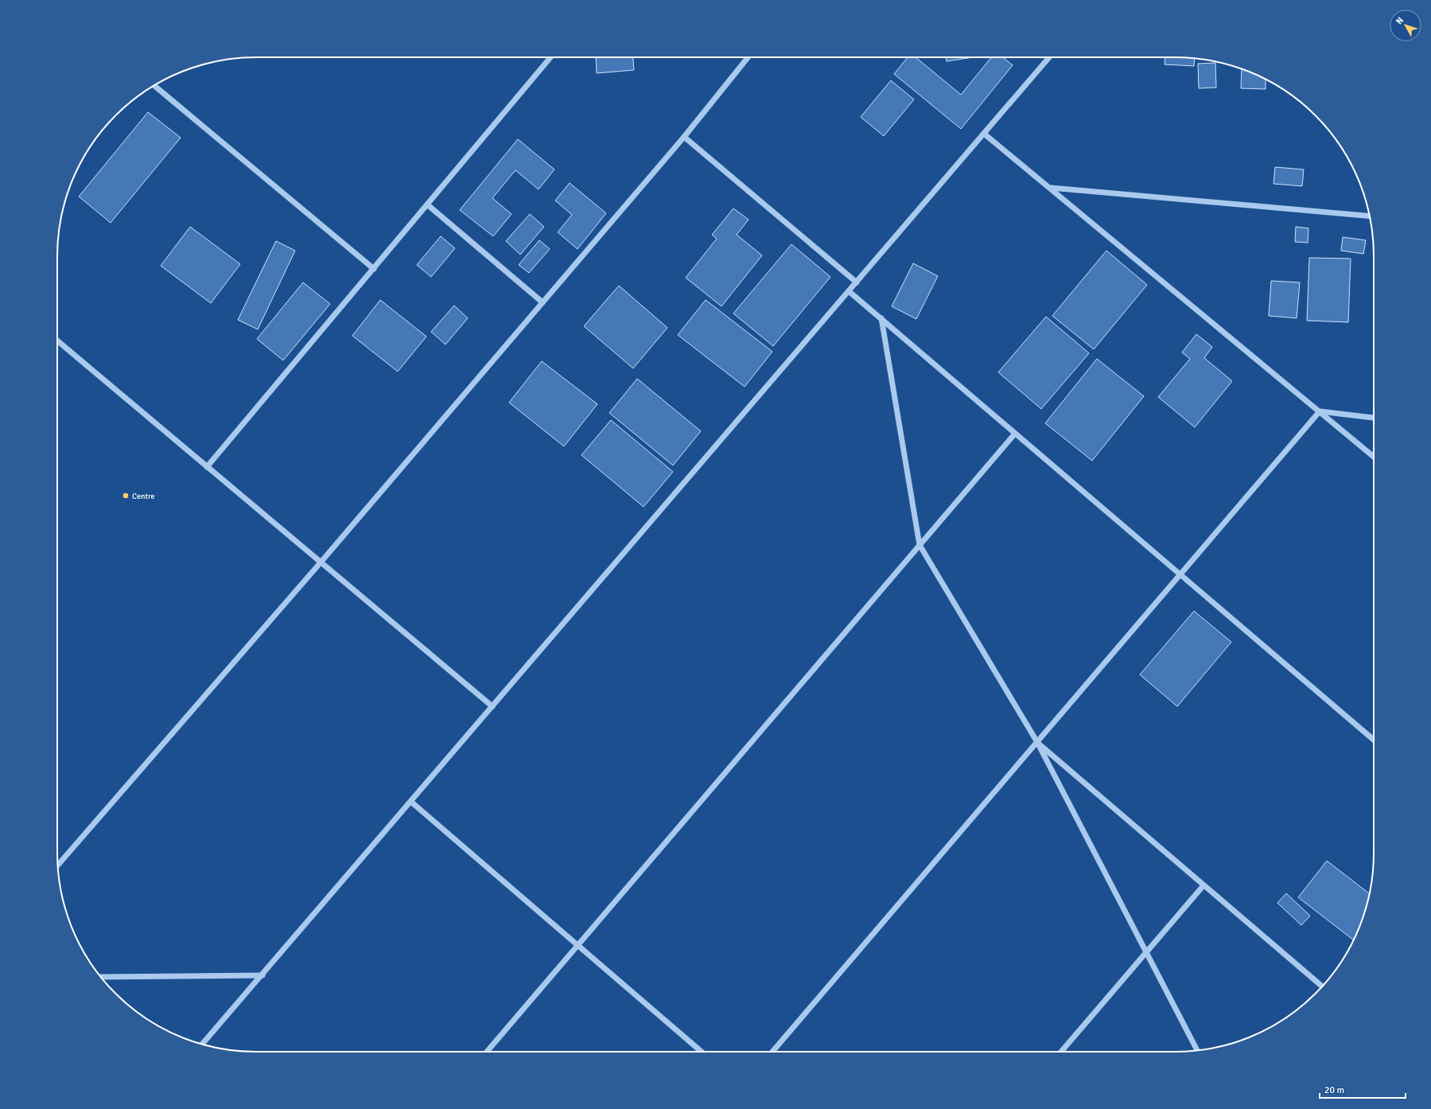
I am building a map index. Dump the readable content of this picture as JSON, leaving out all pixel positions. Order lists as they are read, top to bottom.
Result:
{
  "places": ["Centre"],
  "scale_bar": "20 m",
  "north": "top left"
}
